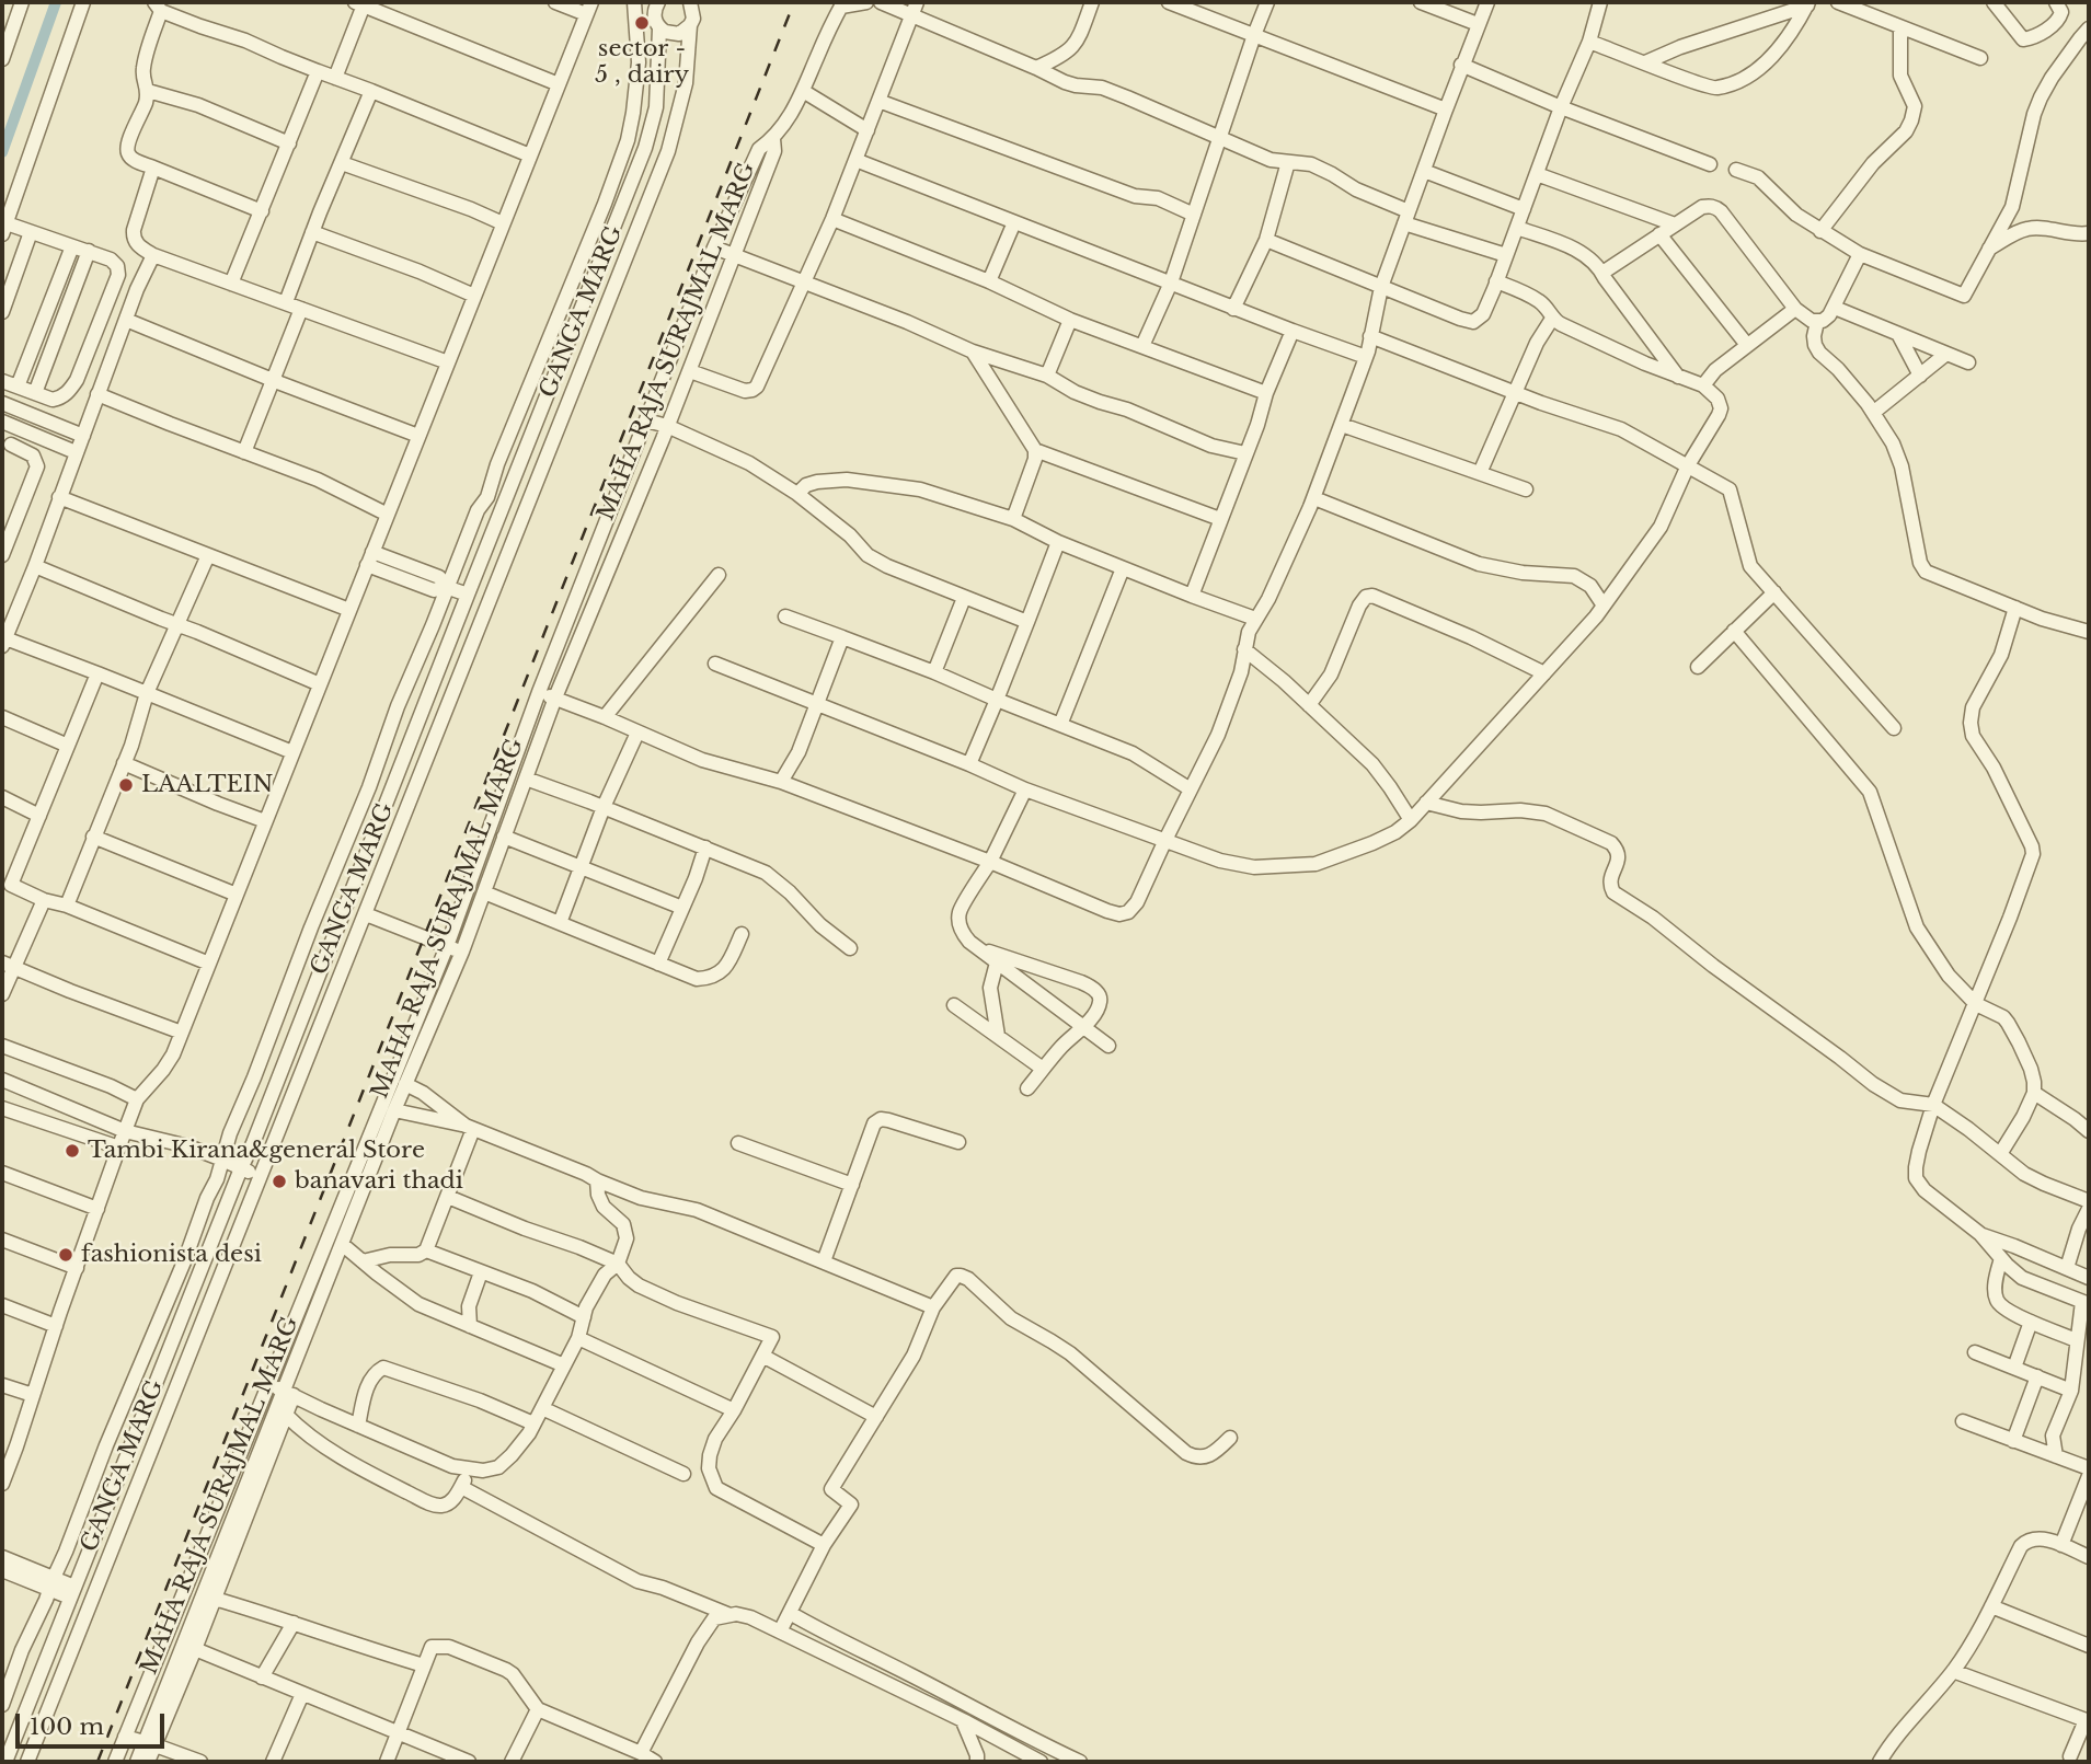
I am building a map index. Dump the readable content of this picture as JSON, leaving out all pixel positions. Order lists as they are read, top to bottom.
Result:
{
  "streets": {
    "street": ["GANGA MARG", "MAHA RAJA SURAJMAL MARG"]
  },
  "places": [
    "sector - 5 , dairy",
    "LAALTEIN",
    "Tambi Kirana&general Store",
    "banavari thadi",
    "fashionista desi"
  ],
  "scale_bar": "100 m"
}
